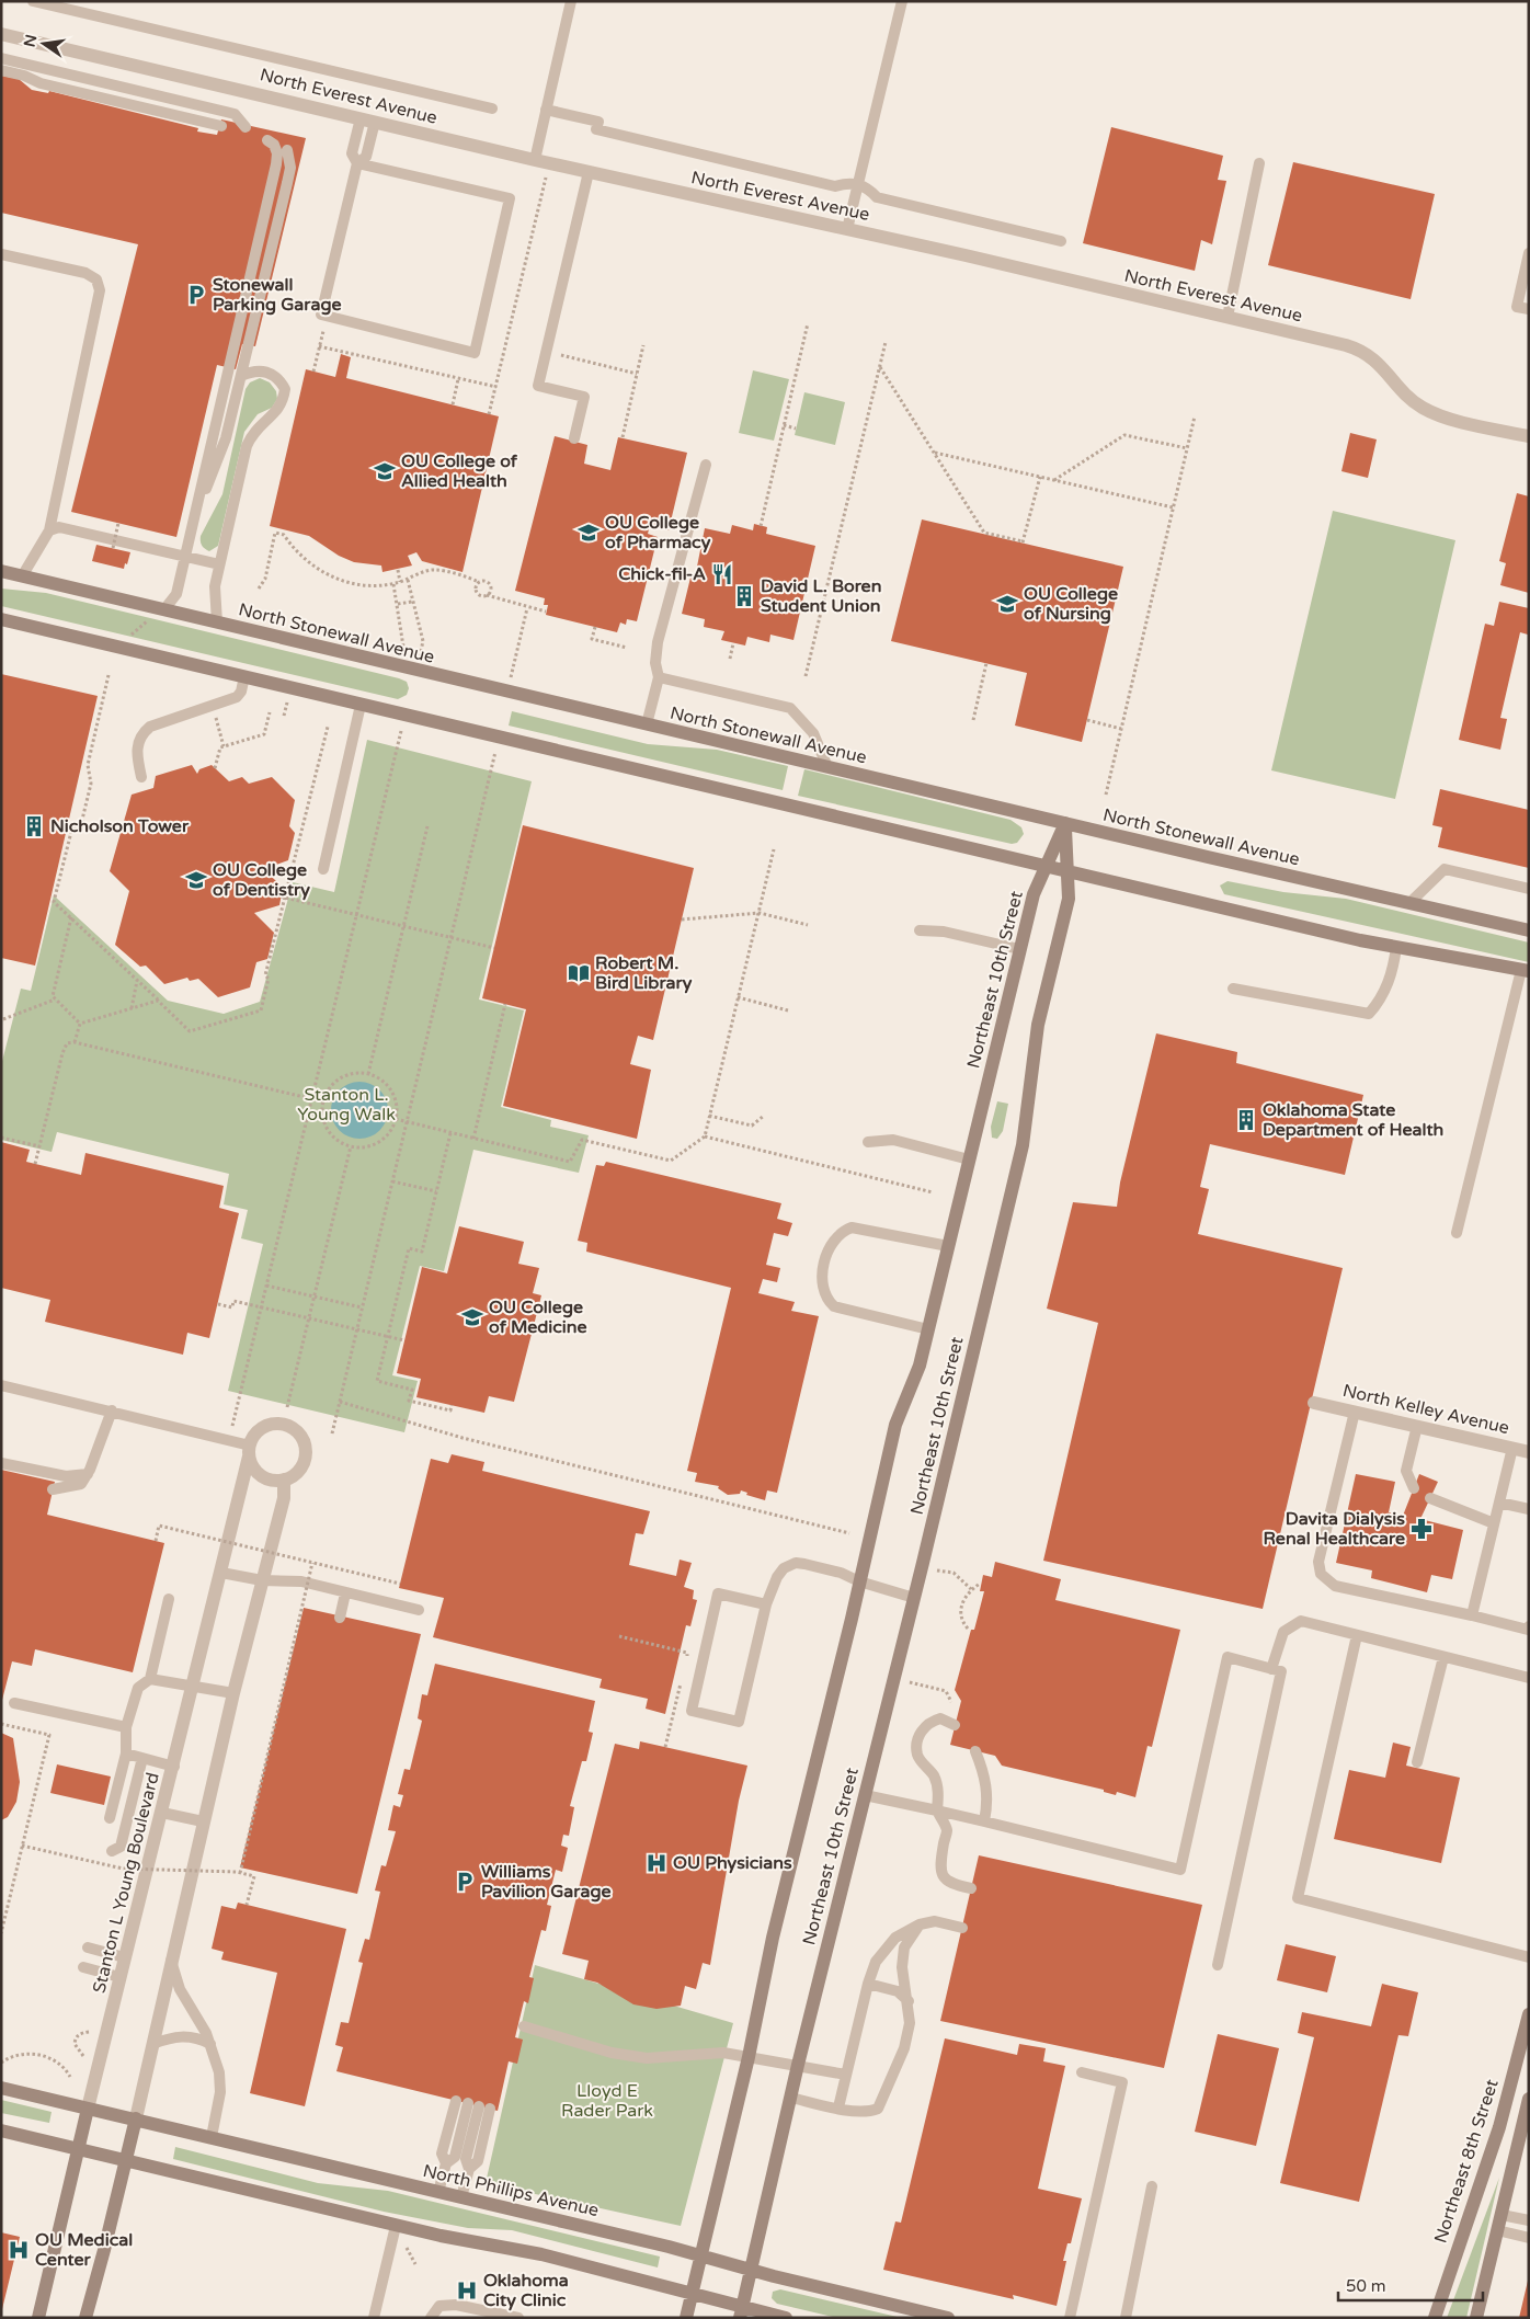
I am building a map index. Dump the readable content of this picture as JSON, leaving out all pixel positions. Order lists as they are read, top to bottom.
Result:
{
  "streets": {
    "main road": [
      "North Stonewall Avenue",
      "Northeast 10th Street",
      "Stanton L Young Boulevard",
      "Northeast 8th Street",
      "North Phillips Avenue"
    ],
    "street": ["North Everest Avenue", "North Kelley Avenue"]
  },
  "crossings": [
    ["North Stonewall Avenue", "Northeast 10th Street"],
    ["Northeast 10th Street", "North Phillips Avenue"],
    ["Stanton L Young Boulevard", "North Phillips Avenue"]
  ],
  "parks": ["Stanton L. Young Walk", "Lloyd E Rader Park"],
  "places": {
    "parking": ["Stonewall Parking Garage", "Williams Pavilion Garage"],
    "school or university": [
      "OU College of Allied Health",
      "OU College of Pharmacy",
      "OU College of Nursing",
      "OU College of Dentistry",
      "OU College of Medicine"
    ],
    "restaurant": ["Chick-fil-A"],
    "building": ["David L. Boren Student Union", "Nicholson Tower", "Oklahoma State Department of Health"],
    "library": ["Robert M. Bird Library"],
    "pharmacy": ["Davita Dialysis Renal Healthcare"],
    "hospital": ["OU Physicians", "OU Medical Center", "Oklahoma City Clinic"]
  },
  "scale_bar": "50 m",
  "north": "left"
}
